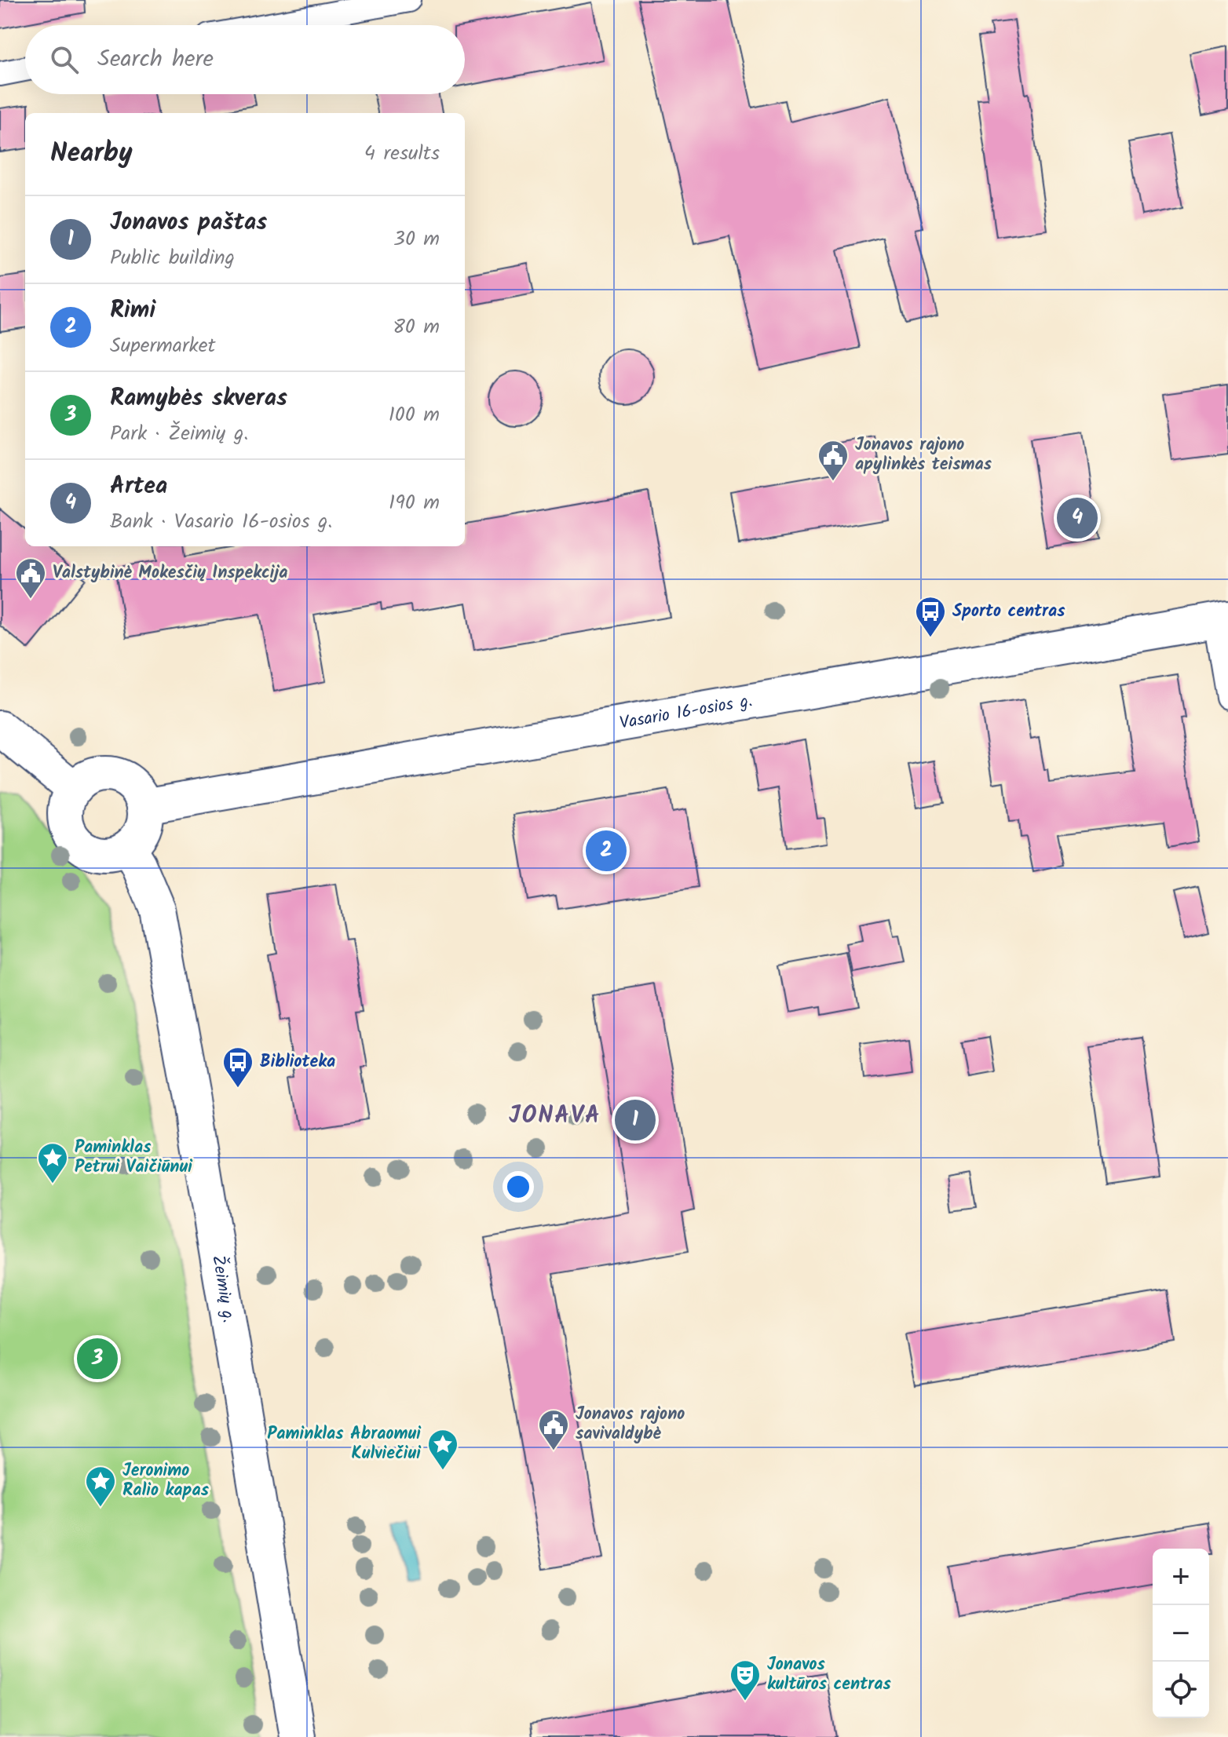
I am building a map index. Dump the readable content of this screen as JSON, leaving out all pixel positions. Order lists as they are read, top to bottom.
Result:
{
  "streets": {
    "main road": ["Vasario 16-osios g.", "Žeimių g."]
  },
  "crossings": [
    ["Vasario 16-osios g.", "Žeimių g."]
  ],
  "districts": ["JONAVA"],
  "places": {
    "public building": ["Jonavos rajono apylinkės teismas", "Valstybinė Mokesčių Inspekcija", "Jonavos rajono savivaldybė"],
    "bus stop": ["Sporto centras", "Biblioteka"],
    "place": ["Paminklas Petrui Vaičiūnui", "Paminklas Abraomui Kulviečiui", "Jeronimo Ralio kapas"],
    "theatre": ["Jonavos kultūros centras"]
  },
  "page": {
    "search": "Search here",
    "heading": ["Nearby", "4 results"],
    "list": [
      {
        "mark": "1",
        "name": "Jonavos paštas",
        "note": "Public building",
        "value": "30 m"
      },
      {
        "mark": "2",
        "name": "Rimi",
        "note": "Supermarket",
        "value": "80 m"
      },
      {
        "mark": "3",
        "name": "Ramybės skveras",
        "note": "Park · Žeimių g.",
        "value": "100 m"
      },
      {
        "mark": "4",
        "name": "Artea",
        "note": "Bank · Vasario 16-osios g.",
        "value": "190 m"
      }
    ],
    "pins": [
      "4",
      "2",
      "1",
      "3"
    ],
    "map_buttons": ["+", "−"]
  }
}
